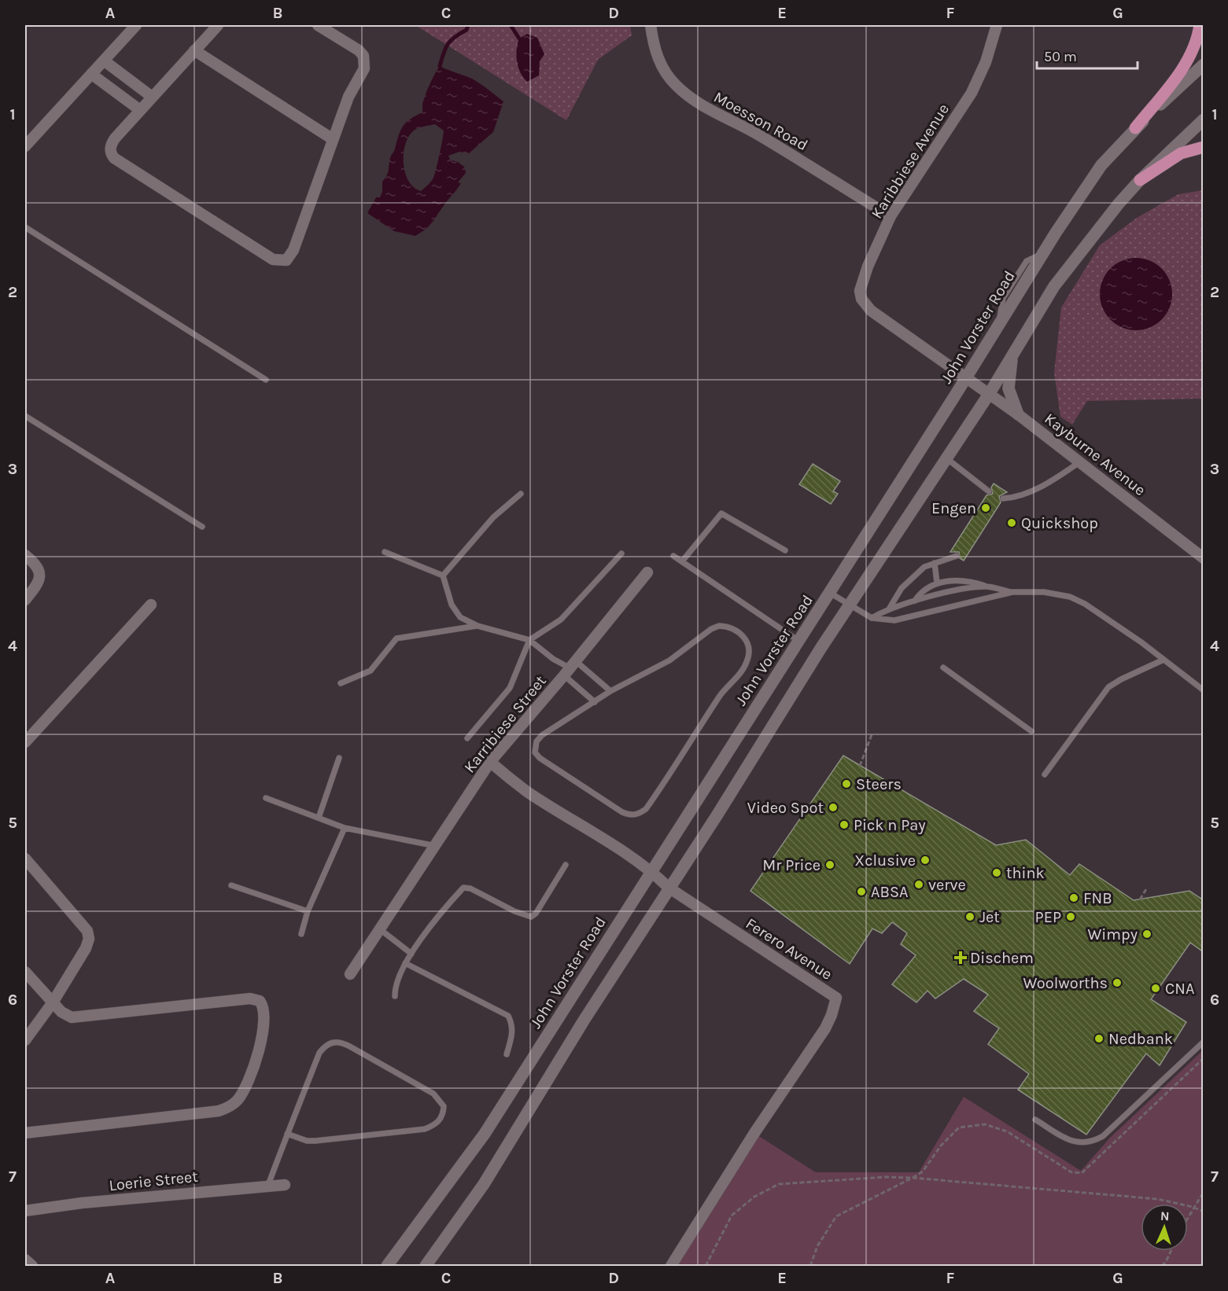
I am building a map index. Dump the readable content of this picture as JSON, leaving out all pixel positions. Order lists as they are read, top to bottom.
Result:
{
  "streets": {
    "main road": ["John Vorster Road"],
    "street": [
      "Moesson Road",
      "Karibbiese Avenue",
      "Kayburne Avenue",
      "Karribiese Street",
      "Ferero Avenue",
      "Loerie Street"
    ]
  },
  "crossings": [
    ["Moesson Road", "Karibbiese Avenue"],
    ["Karibbiese Avenue", "John Vorster Road"],
    ["Karibbiese Avenue", "Kayburne Avenue"],
    ["John Vorster Road", "Kayburne Avenue"],
    ["John Vorster Road", "Ferero Avenue"],
    ["Karribiese Street", "Ferero Avenue"]
  ],
  "places": {
    "other": [
      "Engen",
      "Quickshop",
      "Steers",
      "Video Spot",
      "Pick n Pay",
      "Xclusive",
      "Mr Price",
      "think",
      "verve",
      "ABSA",
      "FNB",
      "Jet",
      "PEP",
      "Wimpy",
      "Woolworths",
      "CNA",
      "Nedbank"
    ],
    "health": ["Dischem"]
  },
  "scale_bar": "50 m",
  "north": "top",
  "grid": {
    "columns": [
      "A",
      "B",
      "C",
      "D",
      "E",
      "F",
      "G"
    ],
    "rows": [
      "1",
      "2",
      "3",
      "4",
      "5",
      "6",
      "7"
    ]
  }
}
